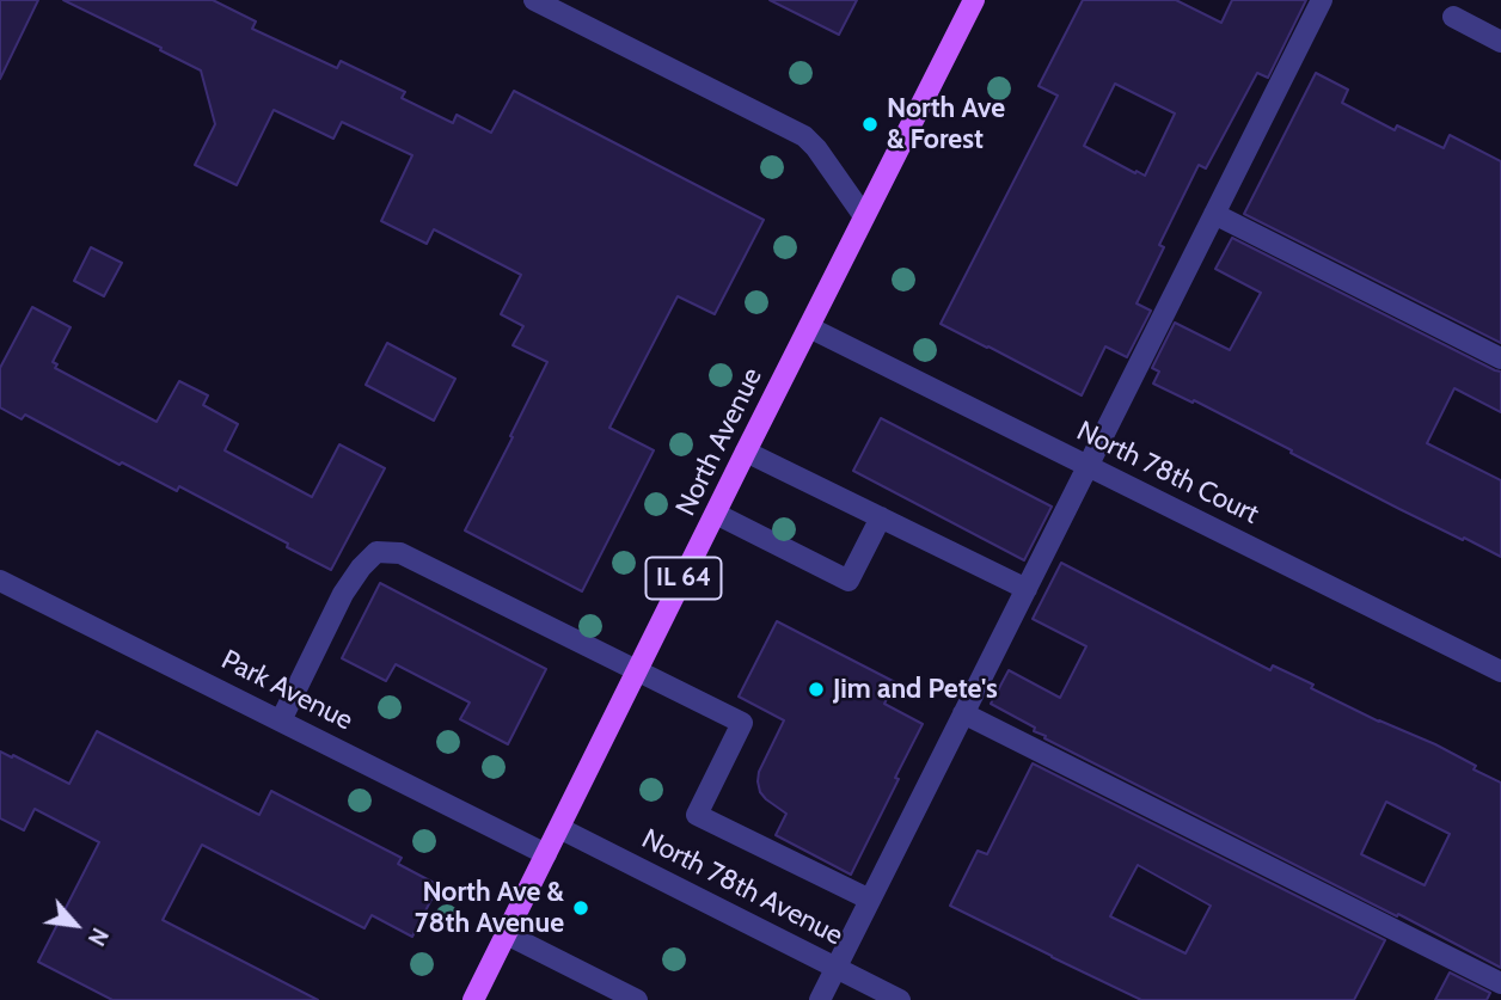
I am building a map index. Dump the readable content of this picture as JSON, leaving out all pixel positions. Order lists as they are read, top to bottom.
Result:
{
  "streets": {
    "main road": ["North Avenue", "IL 64"],
    "street": ["North 78th Court", "Park Avenue", "North 78th Avenue"]
  },
  "crossings": [
    ["North Avenue", "North 78th Court"],
    ["North Avenue", "Park Avenue"],
    ["North Avenue", "North 78th Avenue"]
  ],
  "places": ["North Ave & Forest", "Jim and Pete's", "North Ave & 78th Avenue"],
  "north": "bottom right"
}
